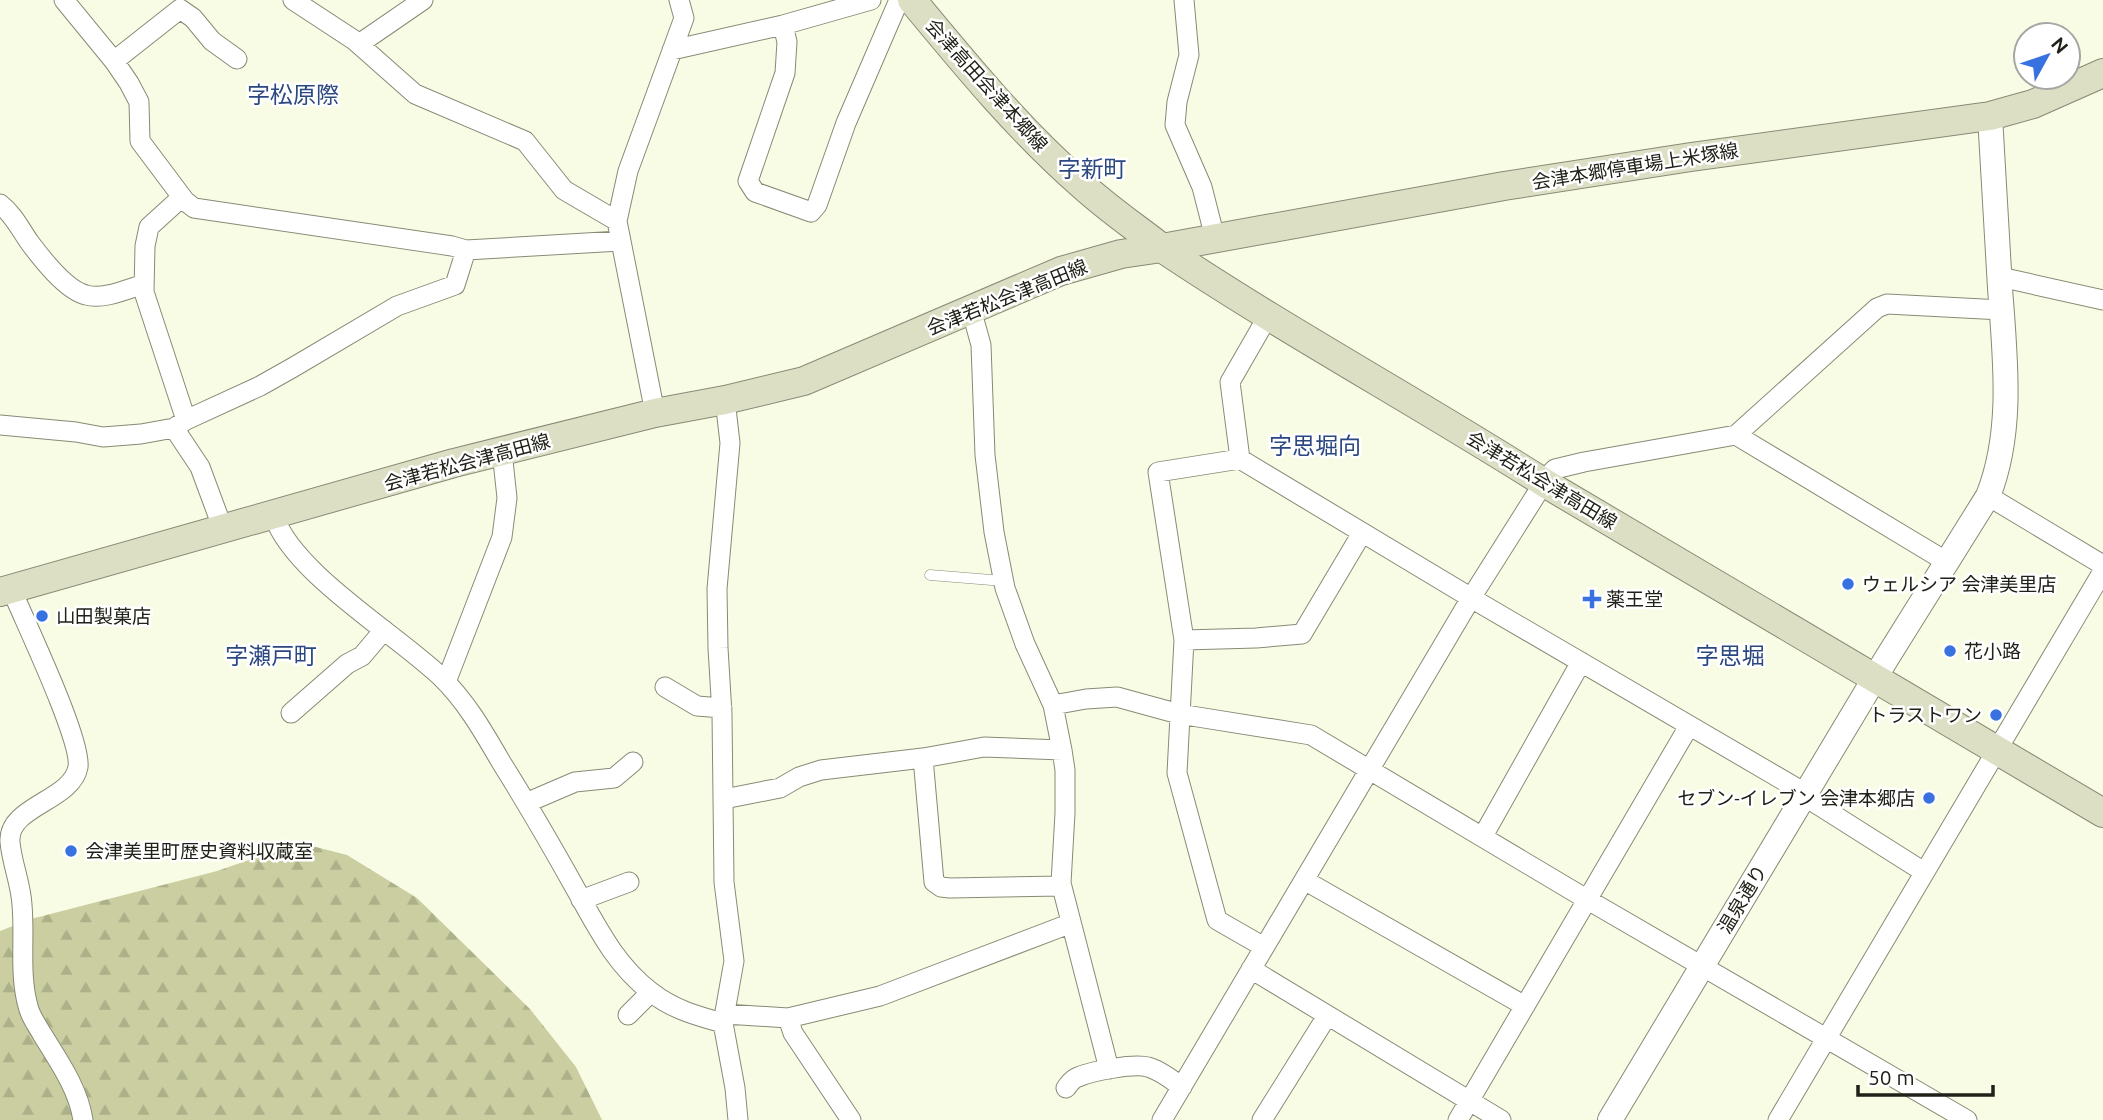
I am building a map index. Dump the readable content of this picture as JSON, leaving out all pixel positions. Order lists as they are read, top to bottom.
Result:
{
  "streets": {
    "main road": ["会津高田会津本郷線", "会津本郷停車場上米塚線", "会津若松会津高田線"],
    "street": ["温泉通り"]
  },
  "crossings": [
    ["会津高田会津本郷線", "会津本郷停車場上米塚線"],
    ["会津高田会津本郷線", "会津若松会津高田線"],
    ["会津本郷停車場上米塚線", "会津若松会津高田線"],
    ["会津本郷停車場上米塚線", "温泉通り"],
    ["会津若松会津高田線", "温泉通り"]
  ],
  "districts": [
    "字松原際",
    "字新町",
    "字思堀向",
    "字瀬戸町",
    "字思堀"
  ],
  "places": {
    "other": [
      "ウェルシア 会津美里店",
      "山田製菓店",
      "花小路",
      "トラストワン",
      "セブン-イレブン 会津本郷店",
      "会津美里町歴史資料収蔵室"
    ],
    "health": ["薬王堂"]
  },
  "scale_bar": "50 m",
  "north": "top right"
}
